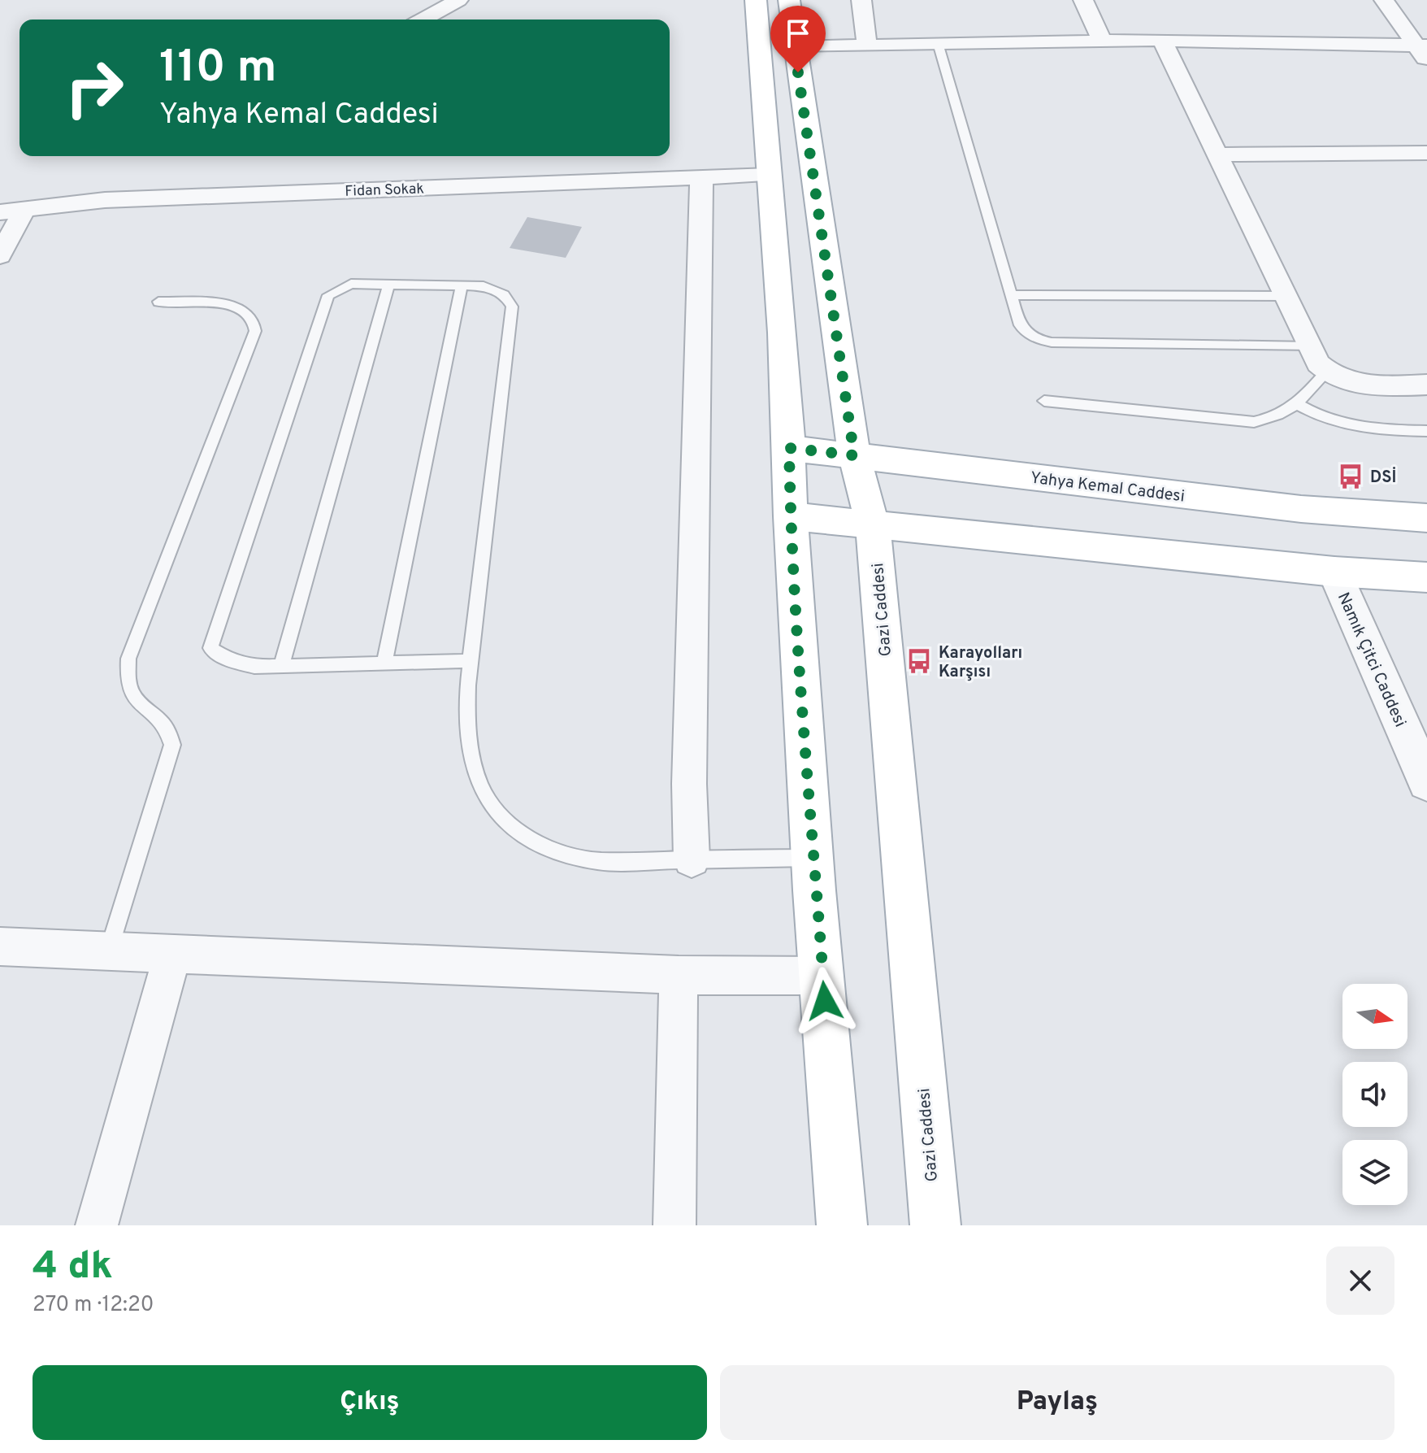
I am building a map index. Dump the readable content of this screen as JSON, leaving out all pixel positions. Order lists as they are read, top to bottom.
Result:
{
  "streets": {
    "main road": ["Yahya Kemal Caddesi", "Gazi Caddesi"],
    "street": ["Fidan Sokak", "Namık Çitci Caddesi"]
  },
  "crossings": [
    ["Yahya Kemal Caddesi", "Gazi Caddesi"]
  ],
  "places": {
    "bus stop": ["DSİ", "Karayolları Karşısı"]
  },
  "north": "right",
  "page": {
    "turn": ["110 m", "Yahya Kemal Caddesi"],
    "heading": ["4 dk", "270 m · 12:20"],
    "buttons": ["Çıkış", "Paylaş"]
  }
}
